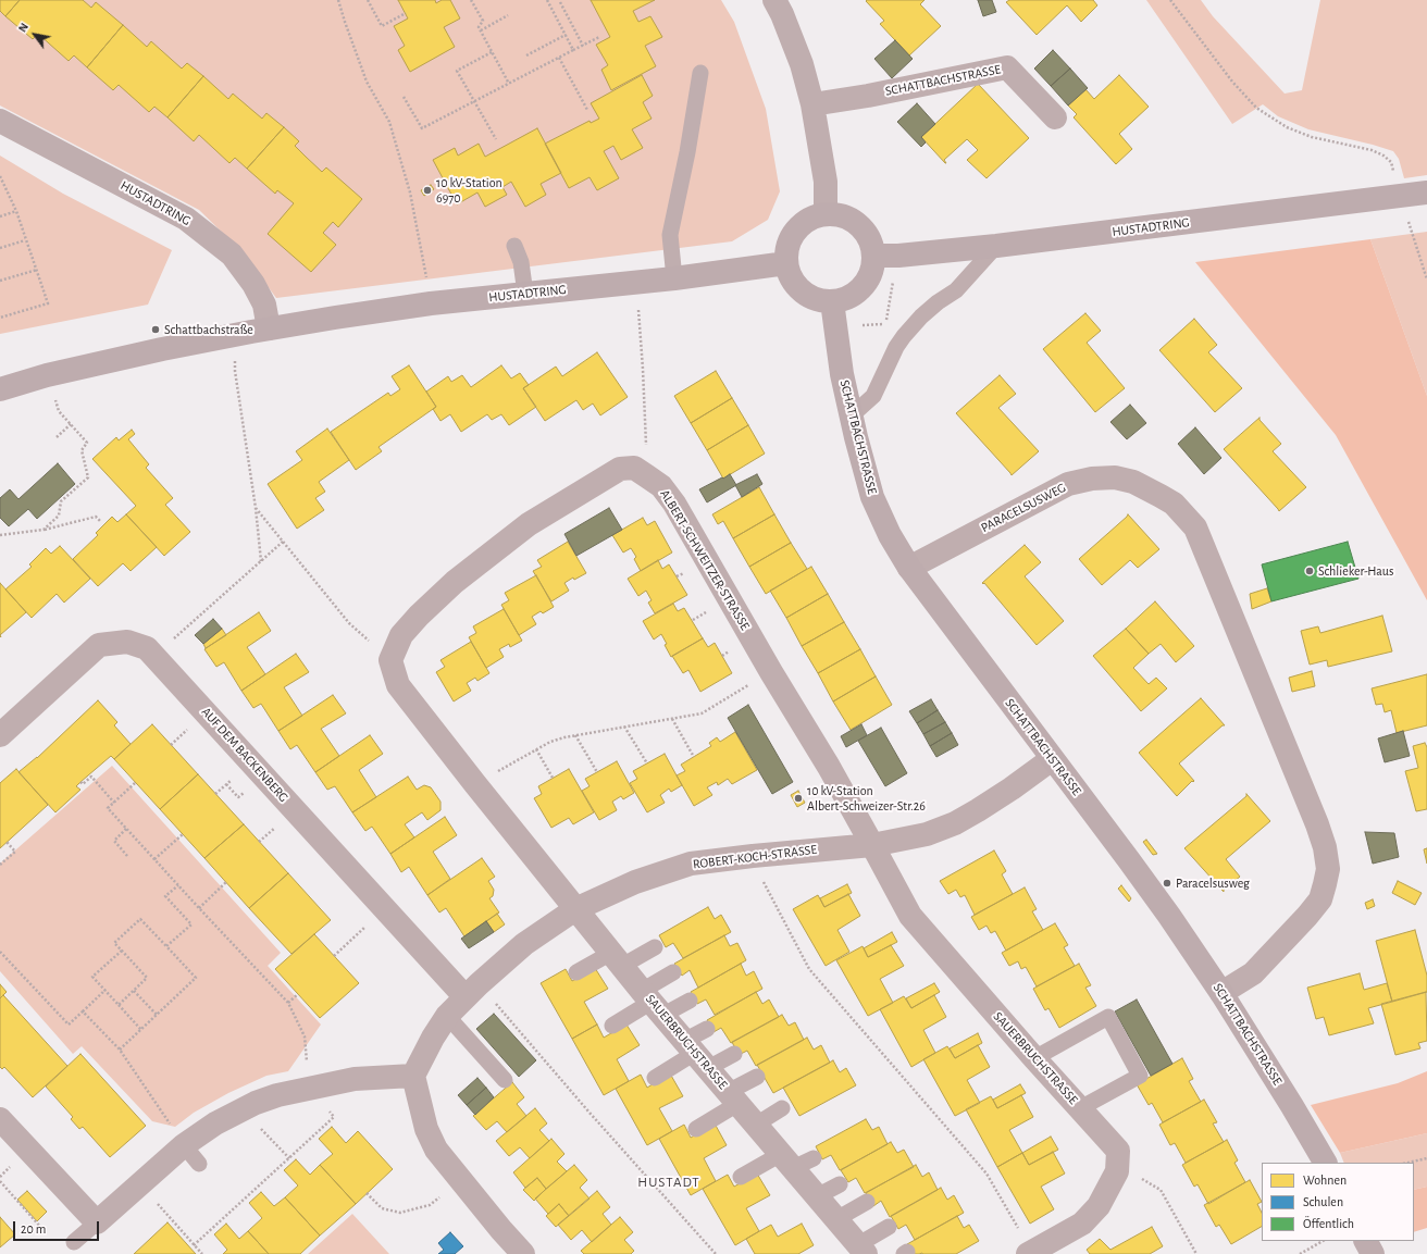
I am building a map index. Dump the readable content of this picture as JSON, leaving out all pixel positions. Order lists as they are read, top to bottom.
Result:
{
  "streets": {
    "street": [
      "SCHATTBACHSTRASSE",
      "HUSTADTRING",
      "PARACELSUSWEG",
      "ALBERT-SCHWEITZER-STRASSE",
      "AUF DEM BACKENBERG",
      "ROBERT-KOCH-STRASSE",
      "SAUERBRUCHSTRASSE"
    ]
  },
  "crossings": [
    ["SCHATTBACHSTRASSE", "HUSTADTRING"],
    ["SCHATTBACHSTRASSE", "PARACELSUSWEG"],
    ["SCHATTBACHSTRASSE", "ROBERT-KOCH-STRASSE"],
    ["ALBERT-SCHWEITZER-STRASSE", "ROBERT-KOCH-STRASSE"],
    ["ALBERT-SCHWEITZER-STRASSE", "SAUERBRUCHSTRASSE"],
    ["AUF DEM BACKENBERG", "ROBERT-KOCH-STRASSE"],
    ["ROBERT-KOCH-STRASSE", "SAUERBRUCHSTRASSE"]
  ],
  "districts": ["HUSTADT"],
  "places": [
    "10 kV-Station 6970",
    "Schattbachstraße",
    "Schlieker-Haus",
    "10 kV-Station Albert-Schweizer-Str.26",
    "Paracelsusweg"
  ],
  "legend": ["Wohnen", "Schulen", "Öffentlich"],
  "scale_bar": "20 m",
  "north": "top left"
}
